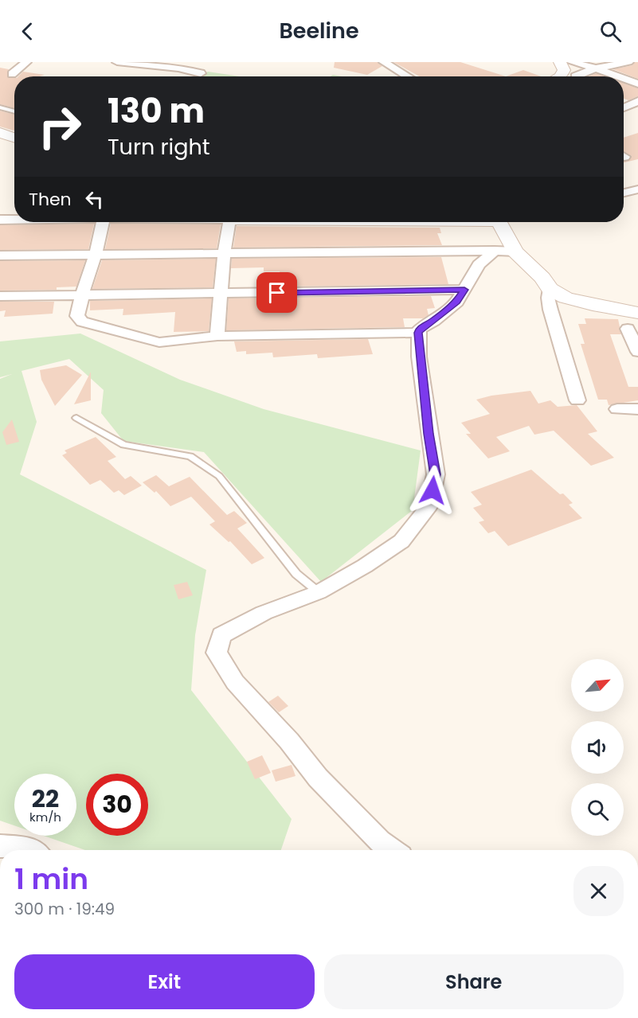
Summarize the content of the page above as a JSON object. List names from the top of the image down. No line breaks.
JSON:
{"north":"top right","page":{"header":"Beeline","turn":["130 m","Turn right"],"then":"Then","speed":"22 km/h","limit":"30","heading":["1 min","300 m · 19:49"],"buttons":["Exit","Share"]}}
